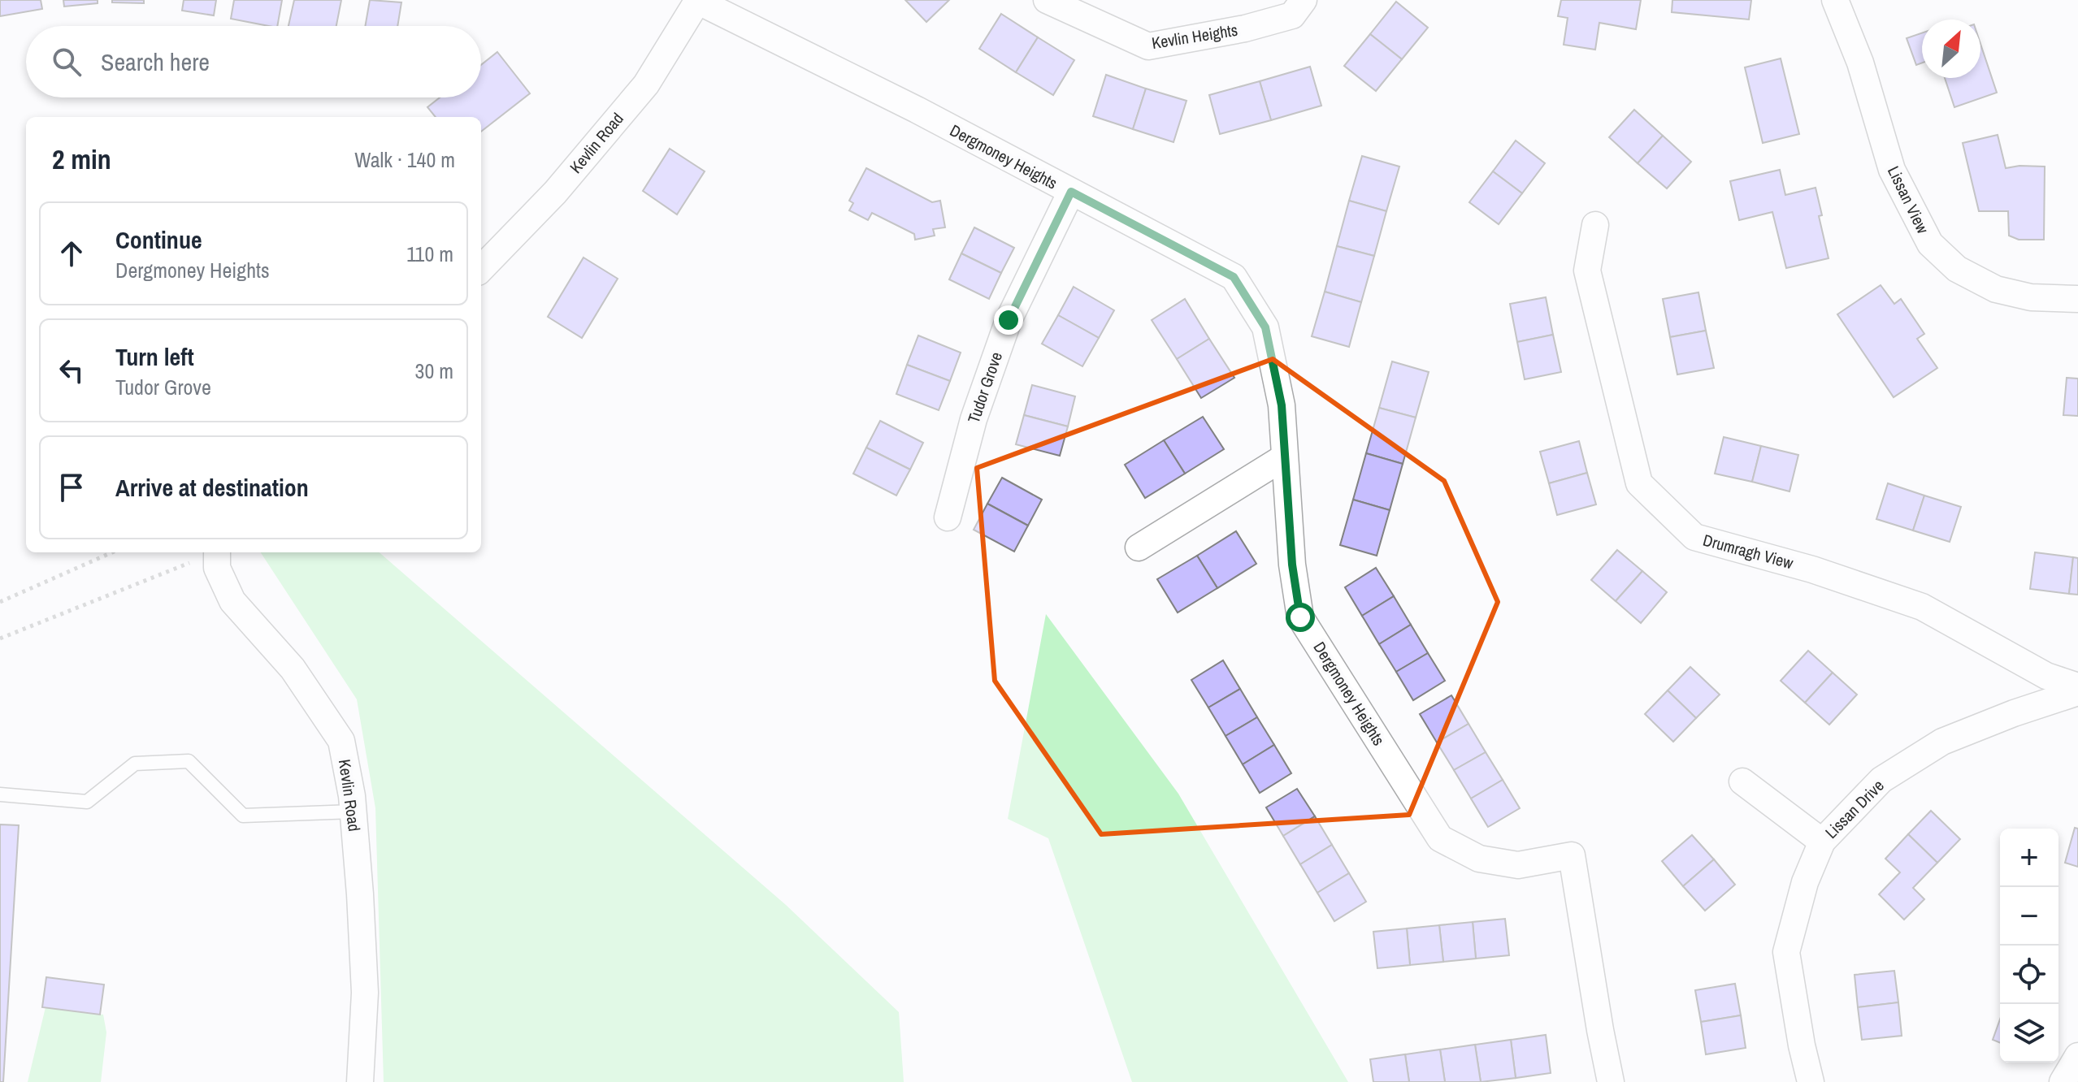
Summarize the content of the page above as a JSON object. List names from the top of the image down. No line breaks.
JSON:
{"streets":{"street":["Kevlin Heights","Kevlin Road","Dergmoney Heights","Lissan View","Tudor Grove","Drumragh View","Lissan Drive"]},"crossings":[["Kevlin Road","Dergmoney Heights"],["Dergmoney Heights","Tudor Grove"]],"north":"top right","page":{"search":"Search here","heading":["2 min","Walk · 140 m"],"list":[["Continue","Dergmoney Heights","110 m"],["Turn left","Tudor Grove","30 m"],"Arrive at destination"],"map_buttons":["+","−"]}}
